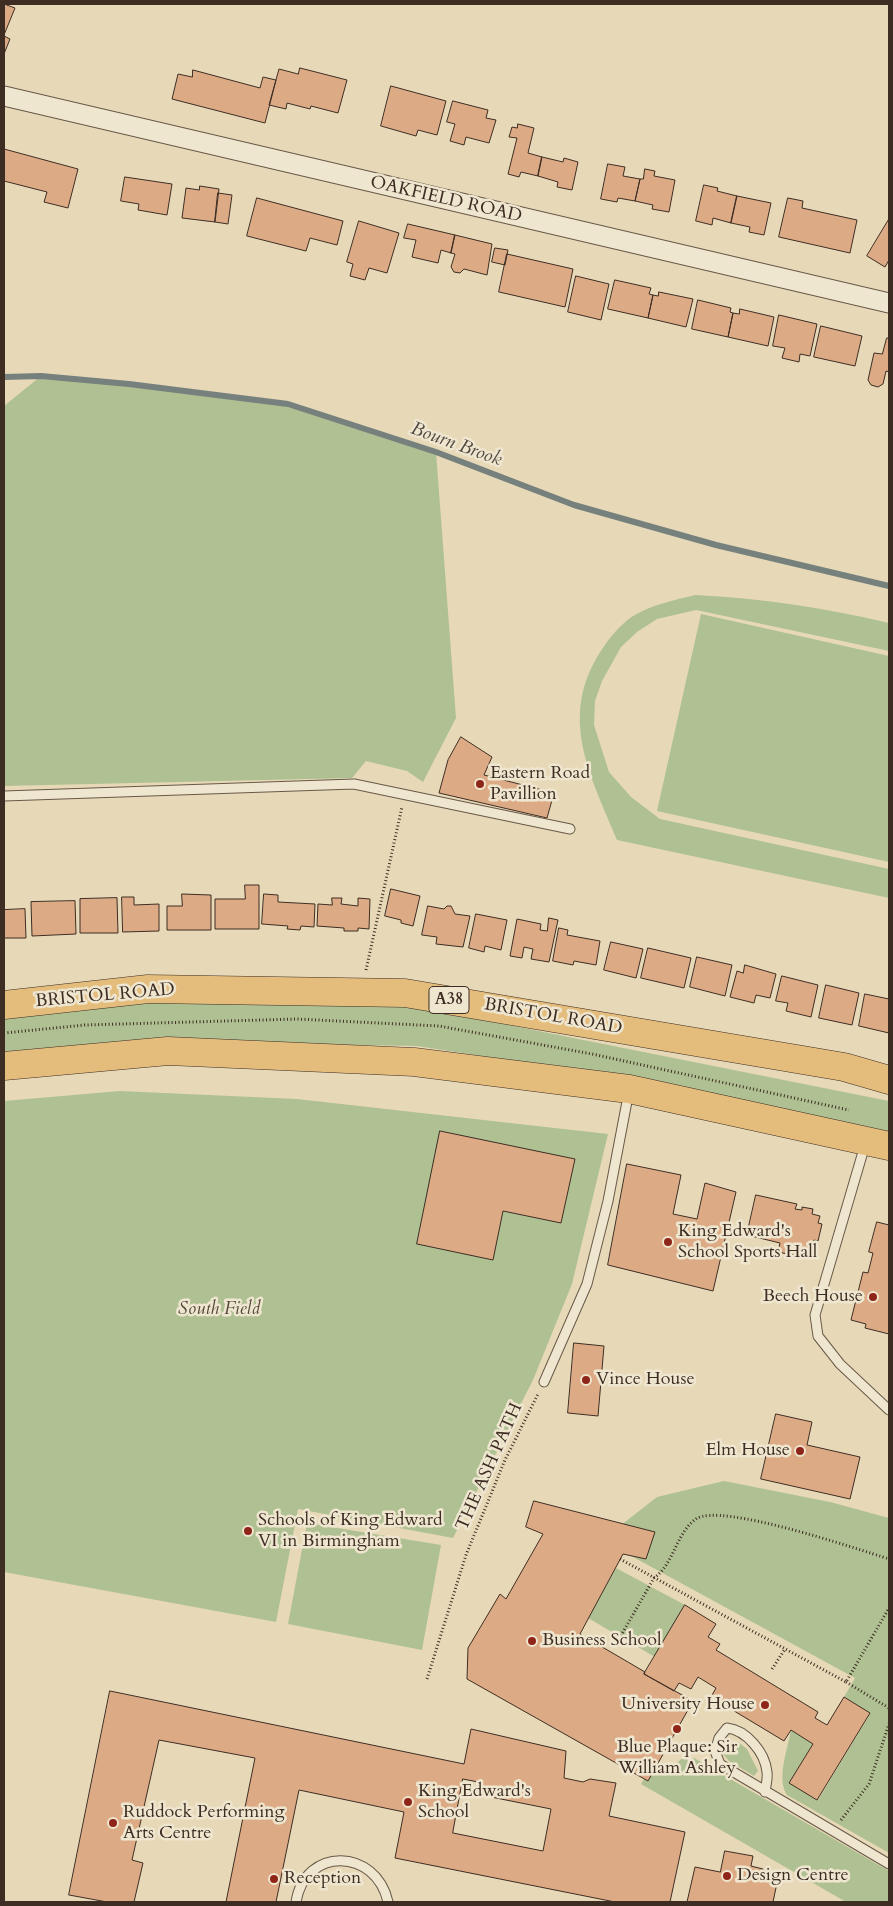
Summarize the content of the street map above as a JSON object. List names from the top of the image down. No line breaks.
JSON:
{"streets":{"highway":["BRISTOL ROAD","A38"],"street":["OAKFIELD ROAD"],"path":["THE ASH PATH"]},"water":["Bourn Brook"],"parks":["South Field"],"places":["Eastern Road Pavillion","King Edward's School Sports Hall","Beech House","Vince House","Elm House","Schools of King Edward VI in Birmingham","Business School","University House","Blue Plaque: Sir William Ashley","King Edward's School","Ruddock Performing Arts Centre","Design Centre","Reception"]}
